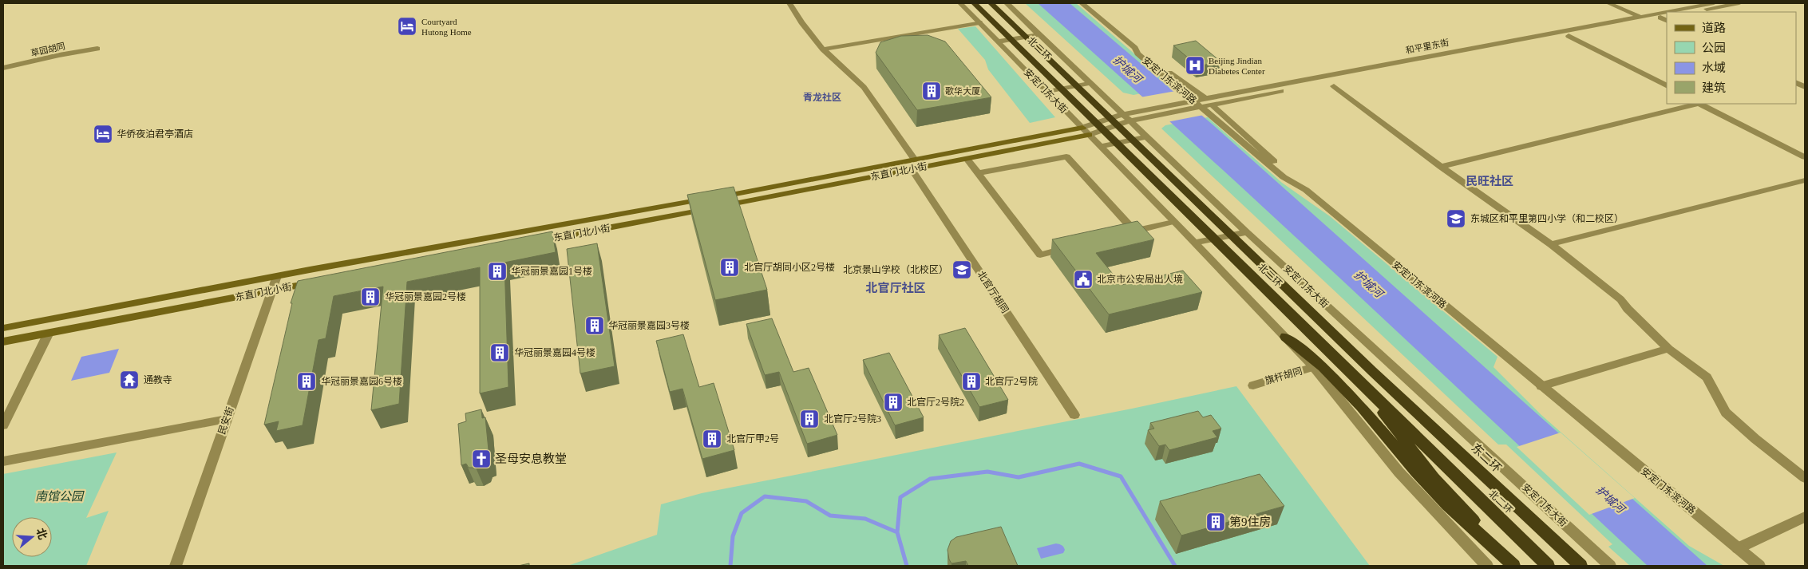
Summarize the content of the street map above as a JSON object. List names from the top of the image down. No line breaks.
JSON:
{"streets":{"highway":["北二环","东二环"],"main road":["东直门北小街"],"street":["和平里东街","草园胡同","安定门东滨河路","安定门东大街","北官厅胡同","旗杆胡同","民安街"]},"crossings":[["和平里东街","安定门东大街"],["和平里东街","东直门北小街"],["北二环","东二环"],["安定门东大街","东直门北小街"],["安定门东大街","旗杆胡同"],["东直门北小街","北官厅胡同"],["东直门北小街","民安街"]],"districts":["青龙社区","民旺社区","北官厅社区"],"water":["护城河"],"parks":["南馆公园"],"places":{"hotel":["Courtyard Hutong Home","华侨夜泊君亭酒店"],"hospital":["Beijing Jindian Diabetes Center"],"building":["歌华大厦","北官厅胡同小区2号楼","华冠丽景嘉园1号楼","华冠丽景嘉园2号楼","华冠丽景嘉园3号楼","华冠丽景嘉园4号楼","华冠丽景嘉园6号楼","北官厅2号院","北官厅2号院2","北官厅2号院3","北官厅甲2号","第9住房"],"school or university":["东城区和平里第四小学（和二校区）","北京景山学校（北校区）"],"public building":["北京市公安局出人境"],"temple":["通教寺"],"church":["圣母安息教堂"]},"legend":["道路","公园","水域","建筑"],"north":"right"}
